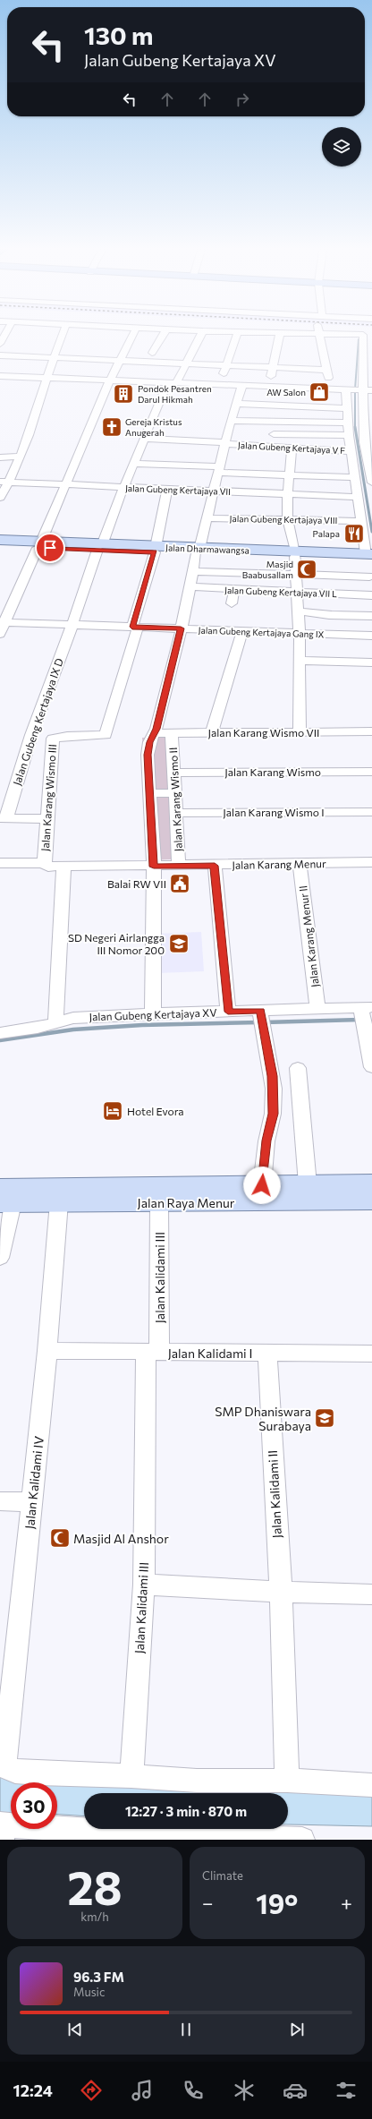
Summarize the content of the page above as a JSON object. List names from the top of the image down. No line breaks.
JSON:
{"streets":{"main road":["Jalan Dharmawangsa","Jalan Raya Menur"],"street":["Jalan Gubeng Kertajaya V F","Jalan Gubeng Kertajaya VII","Jalan Gubeng Kertajaya VIII","Jalan Gubeng Kertajaya VII L","Jalan Gubeng Kertajaya Gang IX","Jalan Gubeng Kertajaya IX D","Jalan Karang Wismo VII","Jalan Karang Wismo","Jalan Karang Wismo III","Jalan Karang Wismo II","Jalan Karang Wismo I","Jalan Karang Menur","Jalan Karang Menur II","Jalan Gubeng Kertajaya XV","Jalan Kalidami III","Jalan Kalidami I","Jalan Kalidami IV","Jalan Kalidami II"]},"crossings":[["Jalan Gubeng Kertajaya V F","Jalan Gubeng Kertajaya IX D"],["Jalan Gubeng Kertajaya VII","Jalan Gubeng Kertajaya IX D"],["Jalan Dharmawangsa","Jalan Gubeng Kertajaya IX D"],["Jalan Gubeng Kertajaya Gang IX","Jalan Gubeng Kertajaya IX D"],["Jalan Karang Wismo VII","Jalan Karang Wismo II"],["Jalan Karang Wismo","Jalan Karang Wismo II"],["Jalan Karang Wismo III","Jalan Karang Menur"],["Jalan Karang Wismo II","Jalan Karang Wismo I"],["Jalan Karang Wismo II","Jalan Karang Menur"],["Jalan Karang Menur","Jalan Karang Menur II"],["Jalan Karang Menur II","Jalan Gubeng Kertajaya XV"],["Jalan Raya Menur","Jalan Kalidami III"],["Jalan Raya Menur","Jalan Kalidami IV"],["Jalan Kalidami III","Jalan Kalidami I"],["Jalan Kalidami III","Jalan Kalidami IV"],["Jalan Kalidami I","Jalan Kalidami IV"],["Jalan Kalidami I","Jalan Kalidami II"]],"places":{"shop":["AW Salon"],"building":["Pondok Pesantren Darul Hikmah"],"church":["Gereja Kristus Anugerah"],"restaurant":["Palapa"],"mosque":["Masjid Baabusallam","Masjid Al Anshor"],"public building":["Balai RW VII"],"school or university":["SD Negeri Airlangga III Nomor 200","SMP Dhaniswara Surabaya"],"hotel":["Hotel Evora"]},"page":{"turn":["130 m","Jalan Gubeng Kertajaya XV"],"limit":"30","trip":"12:27 · 3 min · 870 m","tile":[["28","km/h"],"Climate"],"heat":["−","19°","+"],"song":["96.3 FM","Music"],"tabs":"12:24"}}
